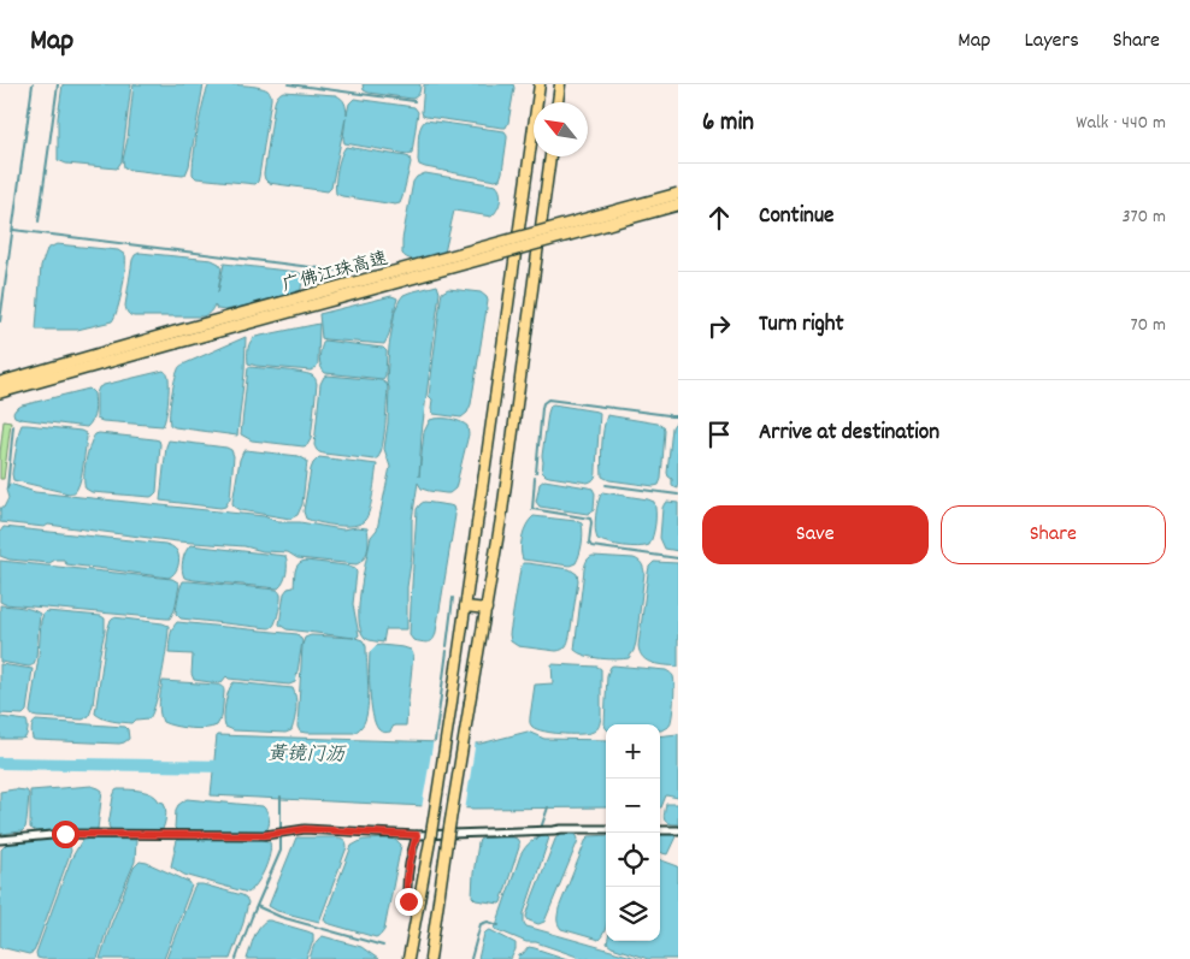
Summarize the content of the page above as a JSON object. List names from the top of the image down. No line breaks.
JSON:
{"streets":{"highway":["广佛江珠高速"]},"water":["黄镜门沥"],"north":"top left","page":{"header":"Map","nav":["Map","Layers","Share"],"heading":["6 min","Walk · 440 m"],"list":[["Continue","370 m"],["Turn right","70 m"],"Arrive at destination"],"buttons":["Save","Share"],"map_buttons":["+","−"]}}
